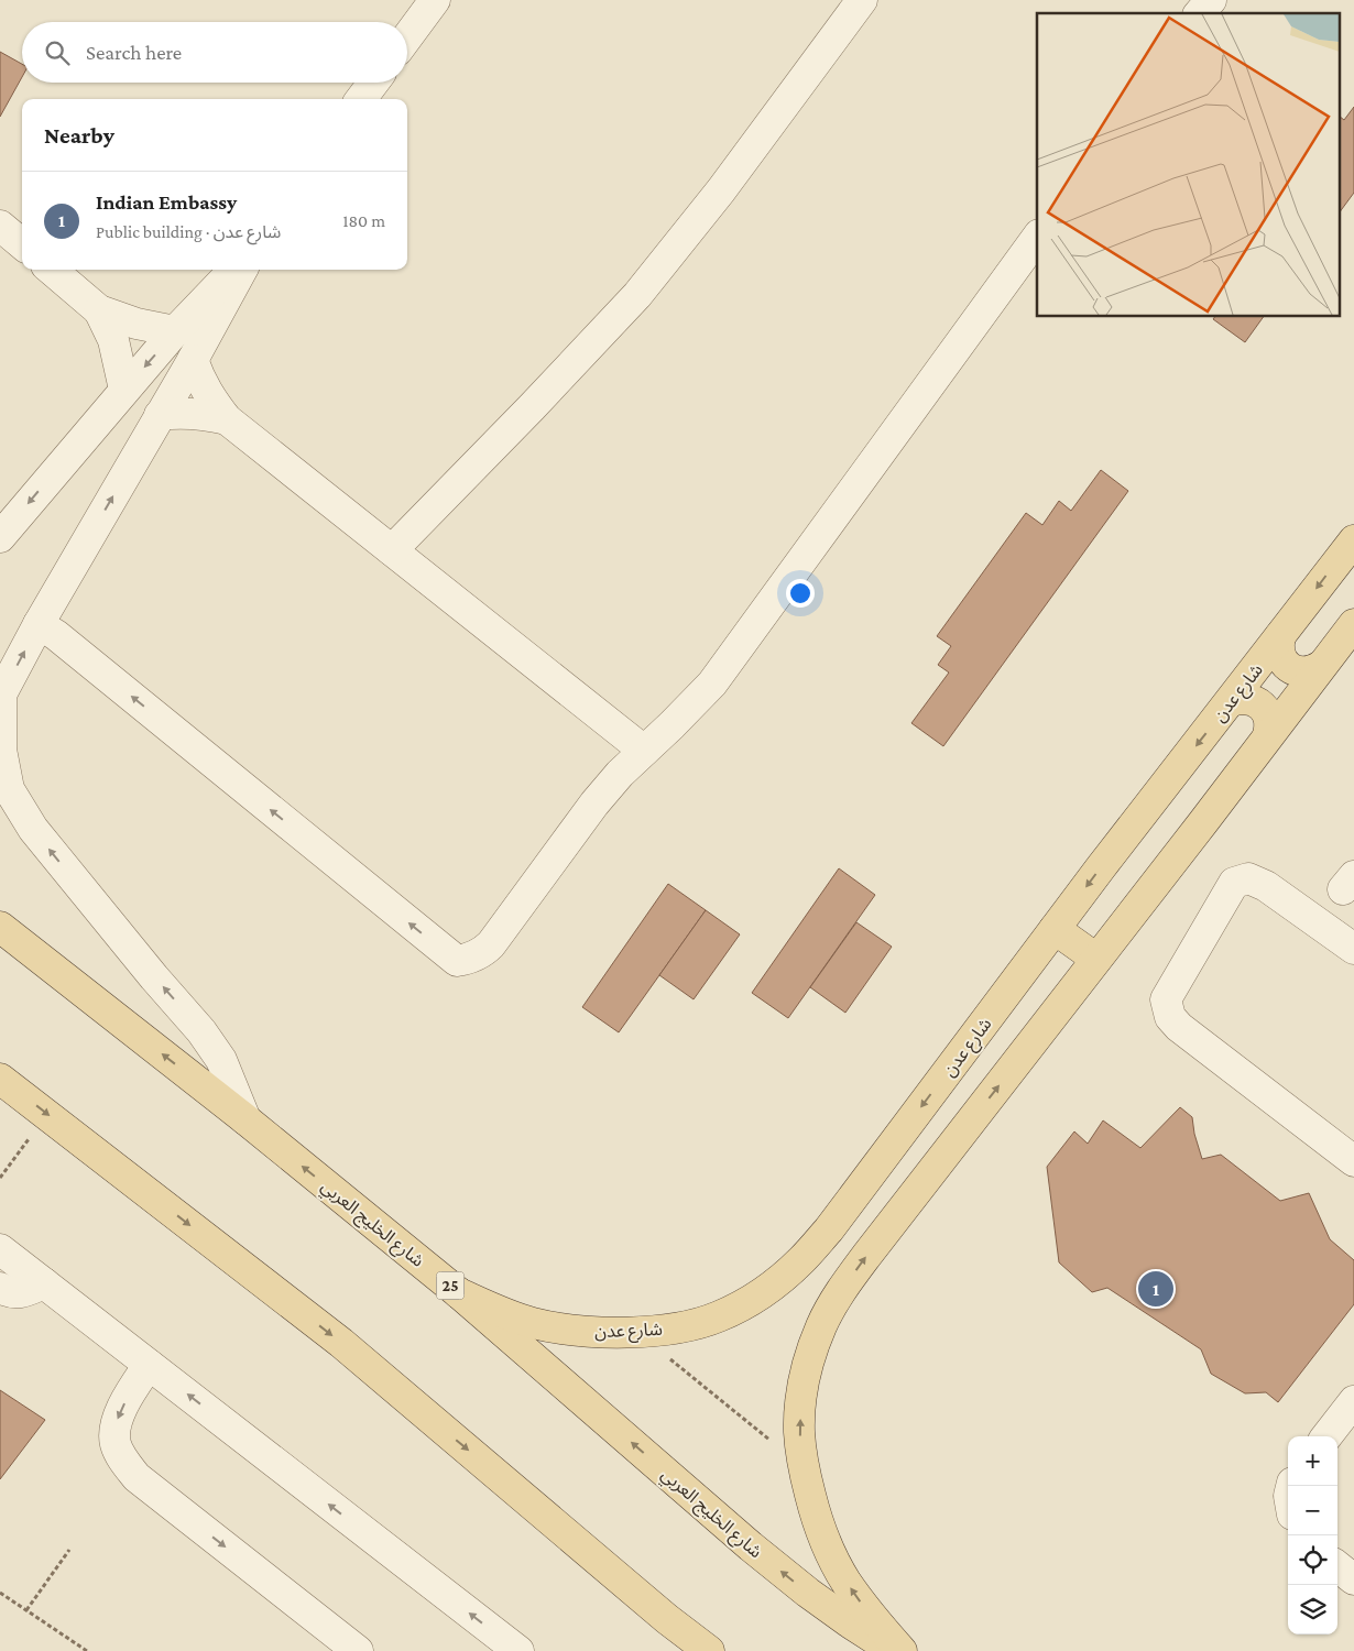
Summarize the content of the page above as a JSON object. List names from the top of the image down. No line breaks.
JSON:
{"streets":{"main road":["شارع عدن","شارع الخليج العربي","25"]},"crossings":[["شارع عدن","شارع الخليج العربي"]],"page":{"search":"Search here","heading":"Nearby","list":[{"mark":"1","name":"Indian Embassy","note":"Public building · شارع عدن","value":"180 m"}],"pins":"1","map_buttons":["+","−"]}}
